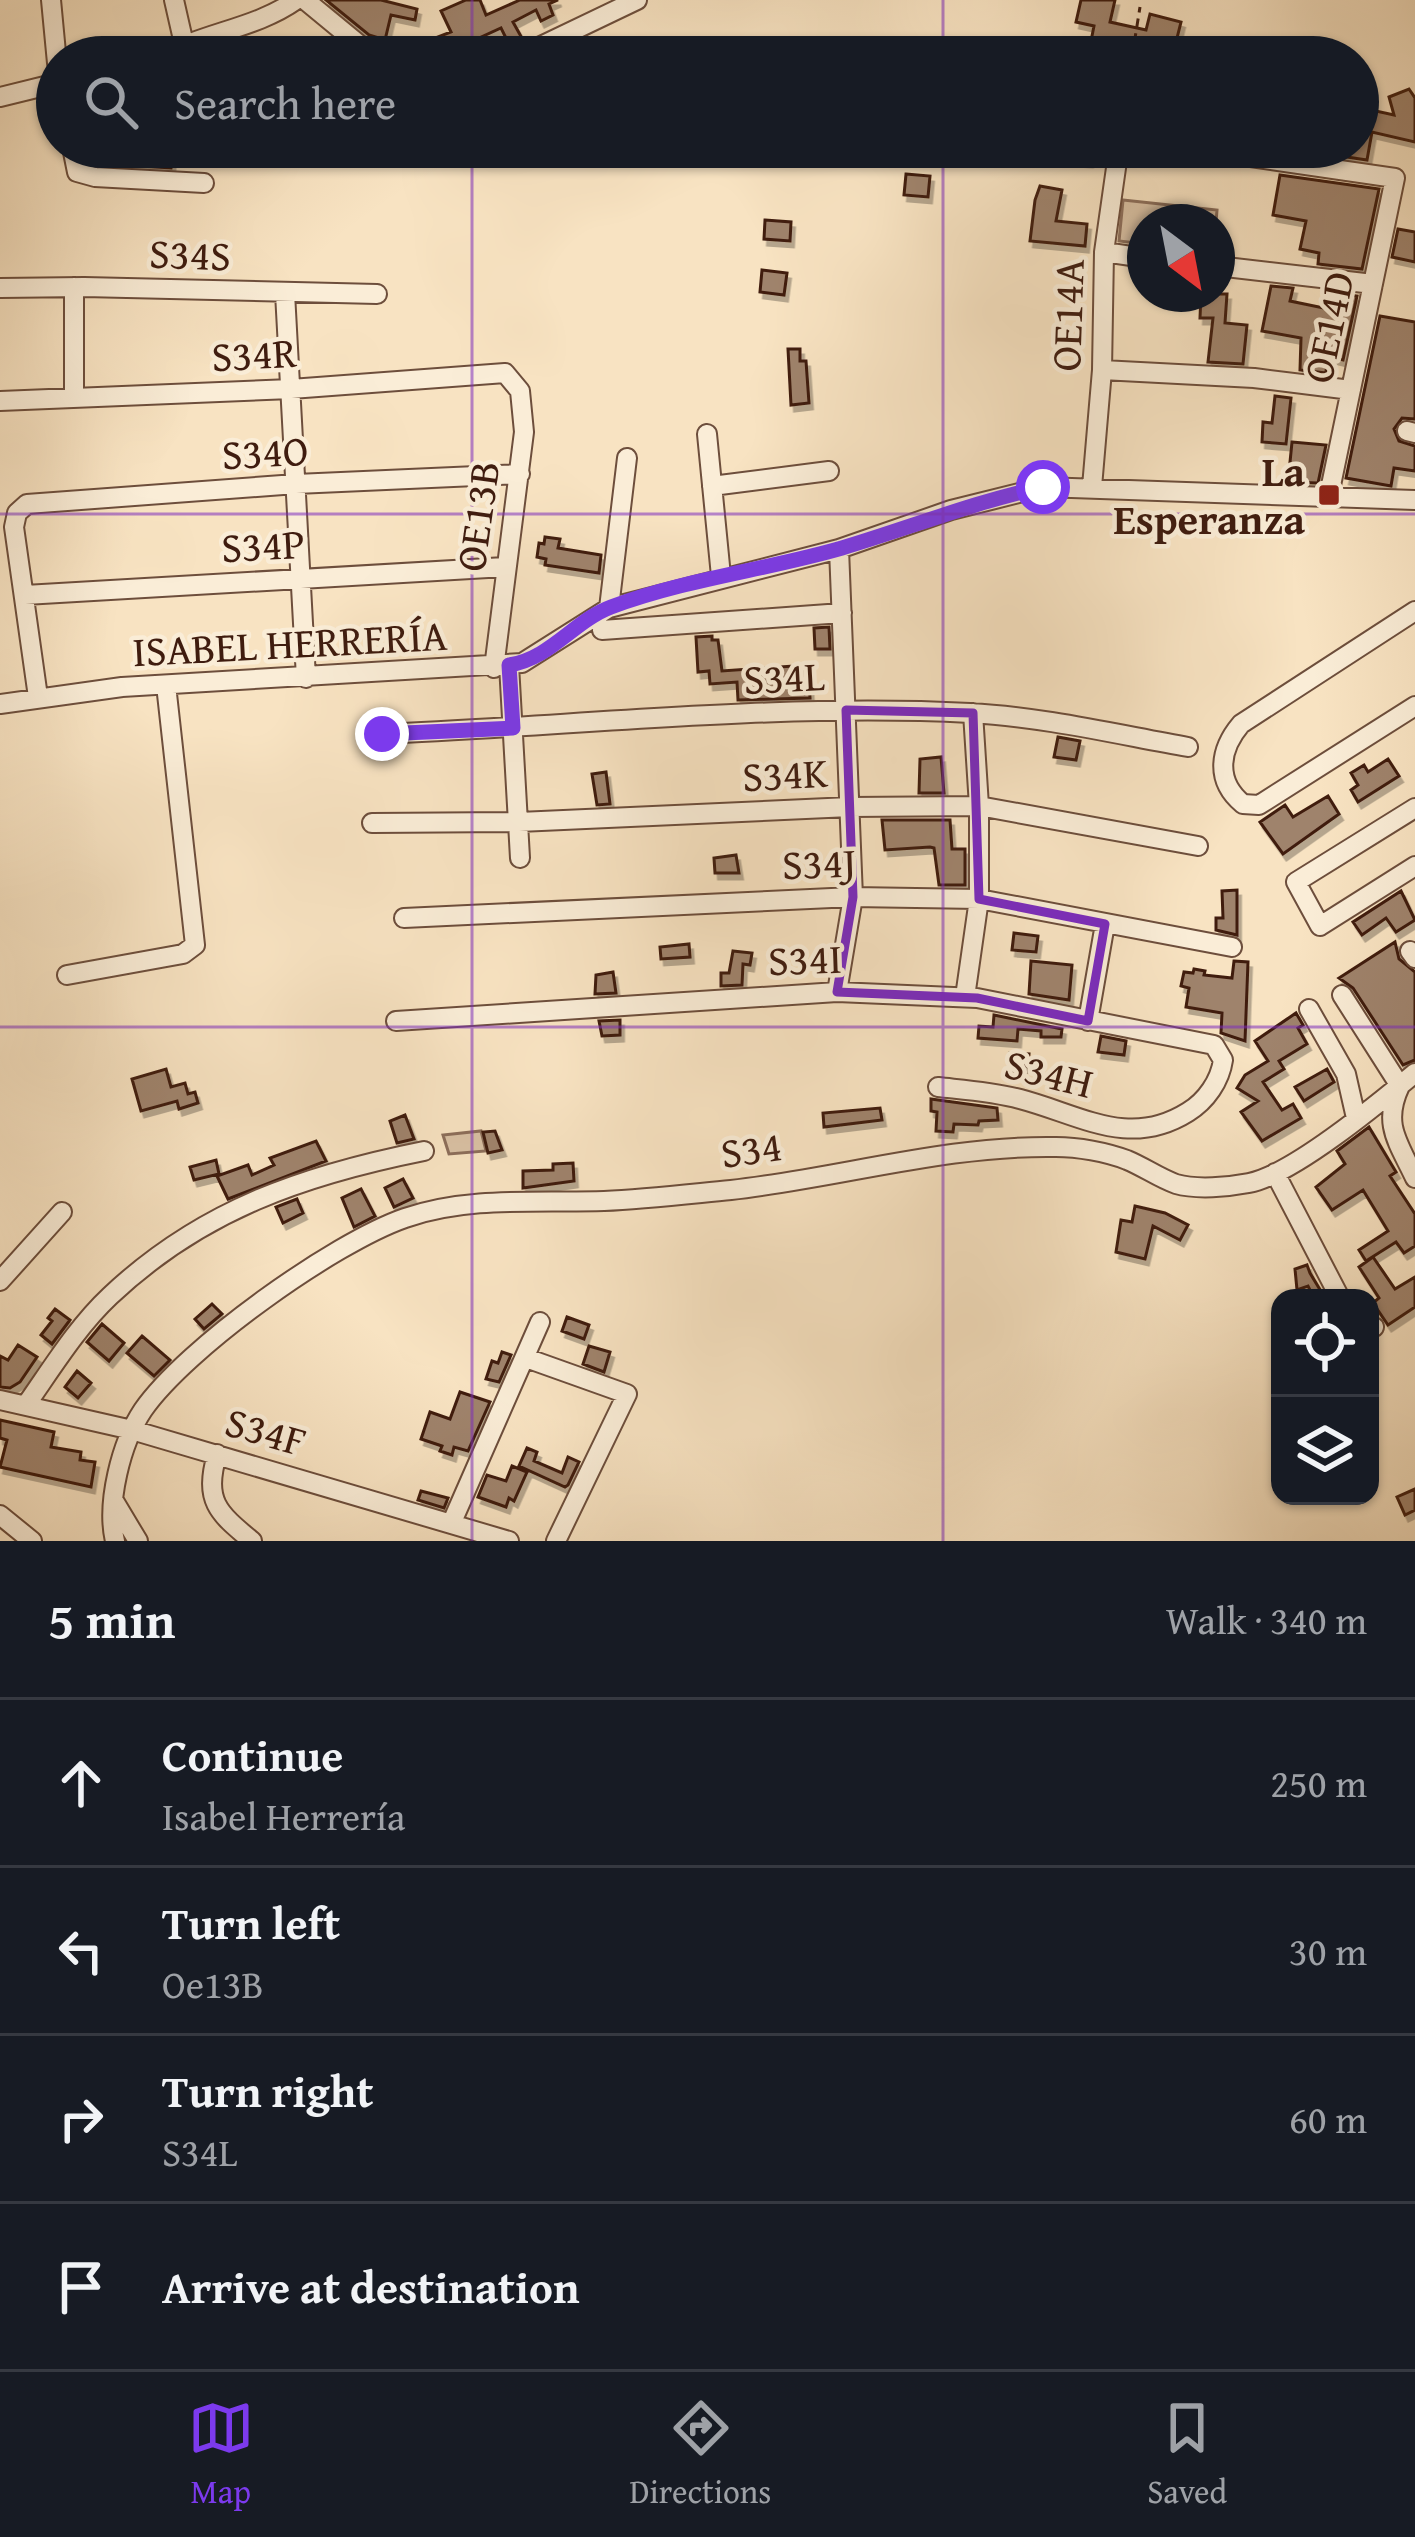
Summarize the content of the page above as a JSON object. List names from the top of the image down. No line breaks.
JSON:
{"streets":{"street":["S34S","OE14A","OE14D","S34R","S34O","OE13B","S34P","ISABEL HERRERÍA","S34L","S34K","S34J","S34I","S34H","S34","S34F"]},"crossings":[["OE14A","ISABEL HERRERÍA"],["OE14D","ISABEL HERRERÍA"],["S34R","OE13B"],["S34O","OE13B"],["S34O","S34P"],["OE13B","S34P"],["OE13B","ISABEL HERRERÍA"],["OE13B","S34L"],["OE13B","S34K"],["S34I","S34H"],["S34","S34F"]],"places":{"transit":["La Esperanza"]},"north":"bottom right","page":{"search":"Search here","heading":["5 min","Walk · 340 m"],"list":[["Continue","Isabel Herrería","250 m"],["Turn left","Oe13B","30 m"],["Turn right","S34L","60 m"],"Arrive at destination"],"nav":["Map","Directions","Saved"]}}
